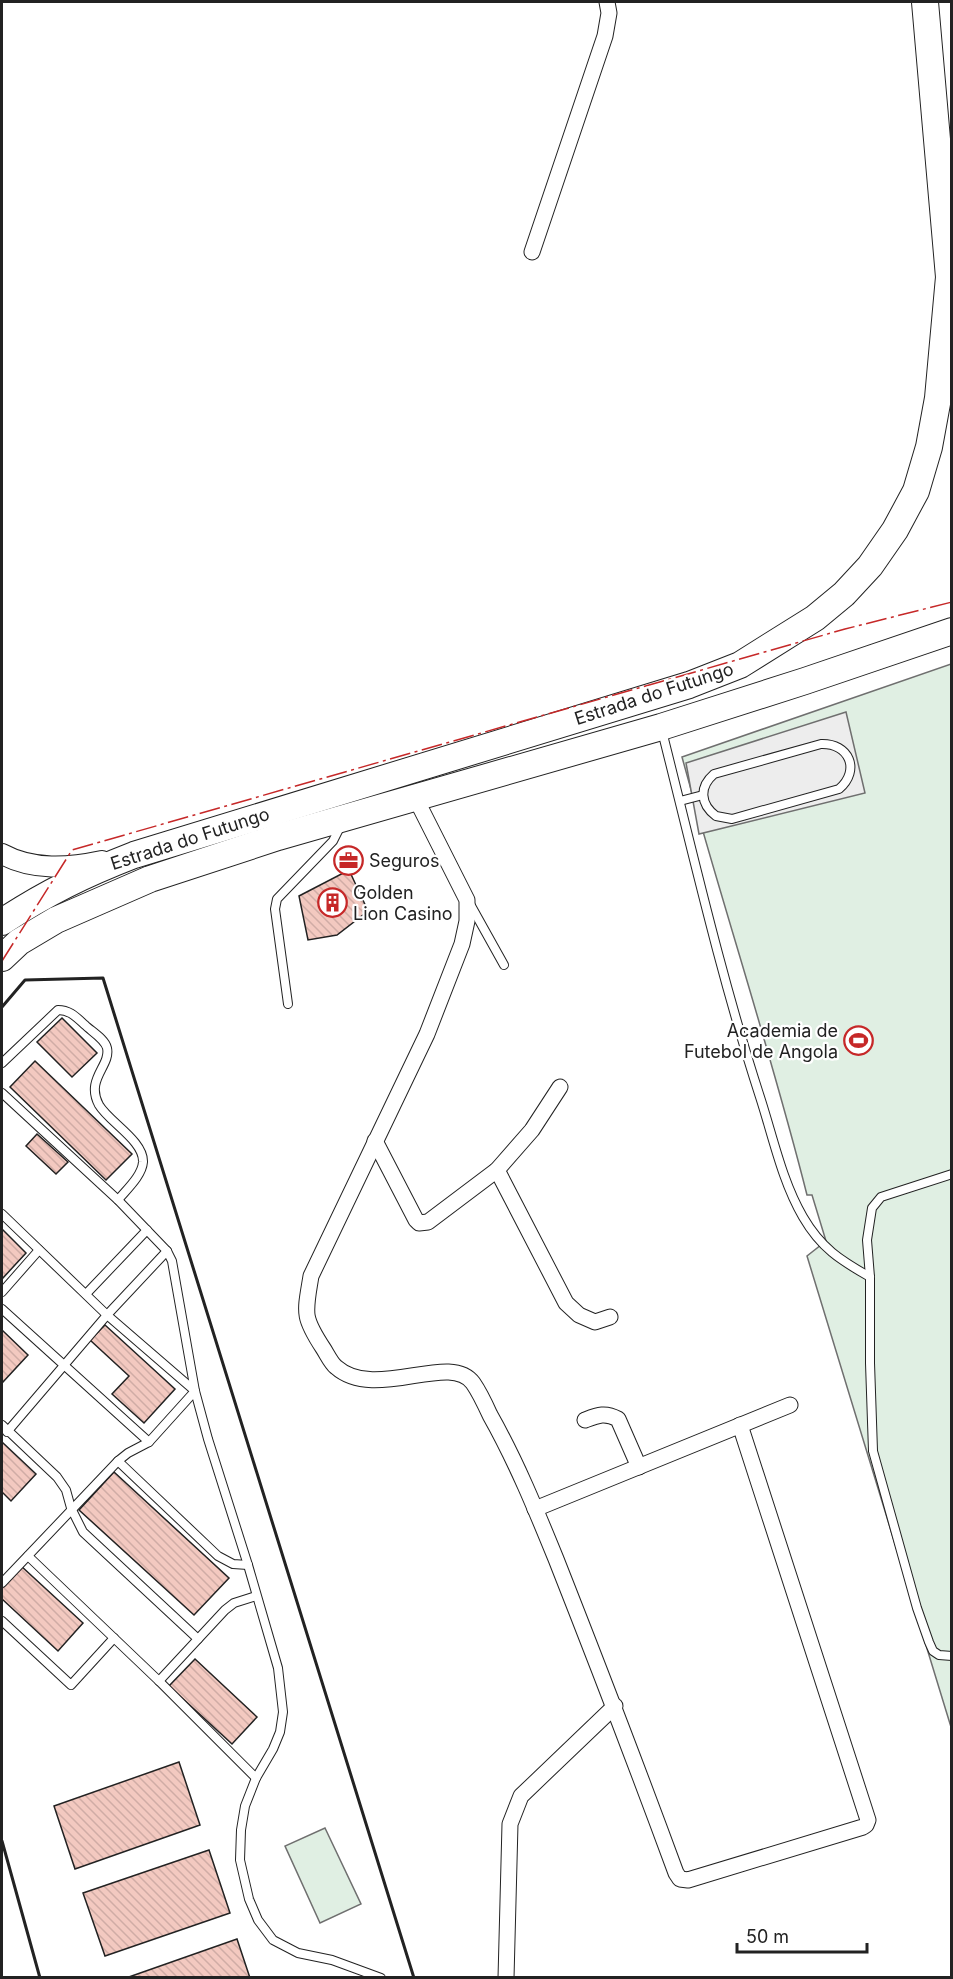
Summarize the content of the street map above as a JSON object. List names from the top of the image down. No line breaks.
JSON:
{"streets":{"main road":["Estrada do Futungo"]},"places":{"office":["Seguros"],"building":["Golden Lion Casino"],"sports":["Academia de Futebol de Angola"]},"scale_bar":"50 m"}
